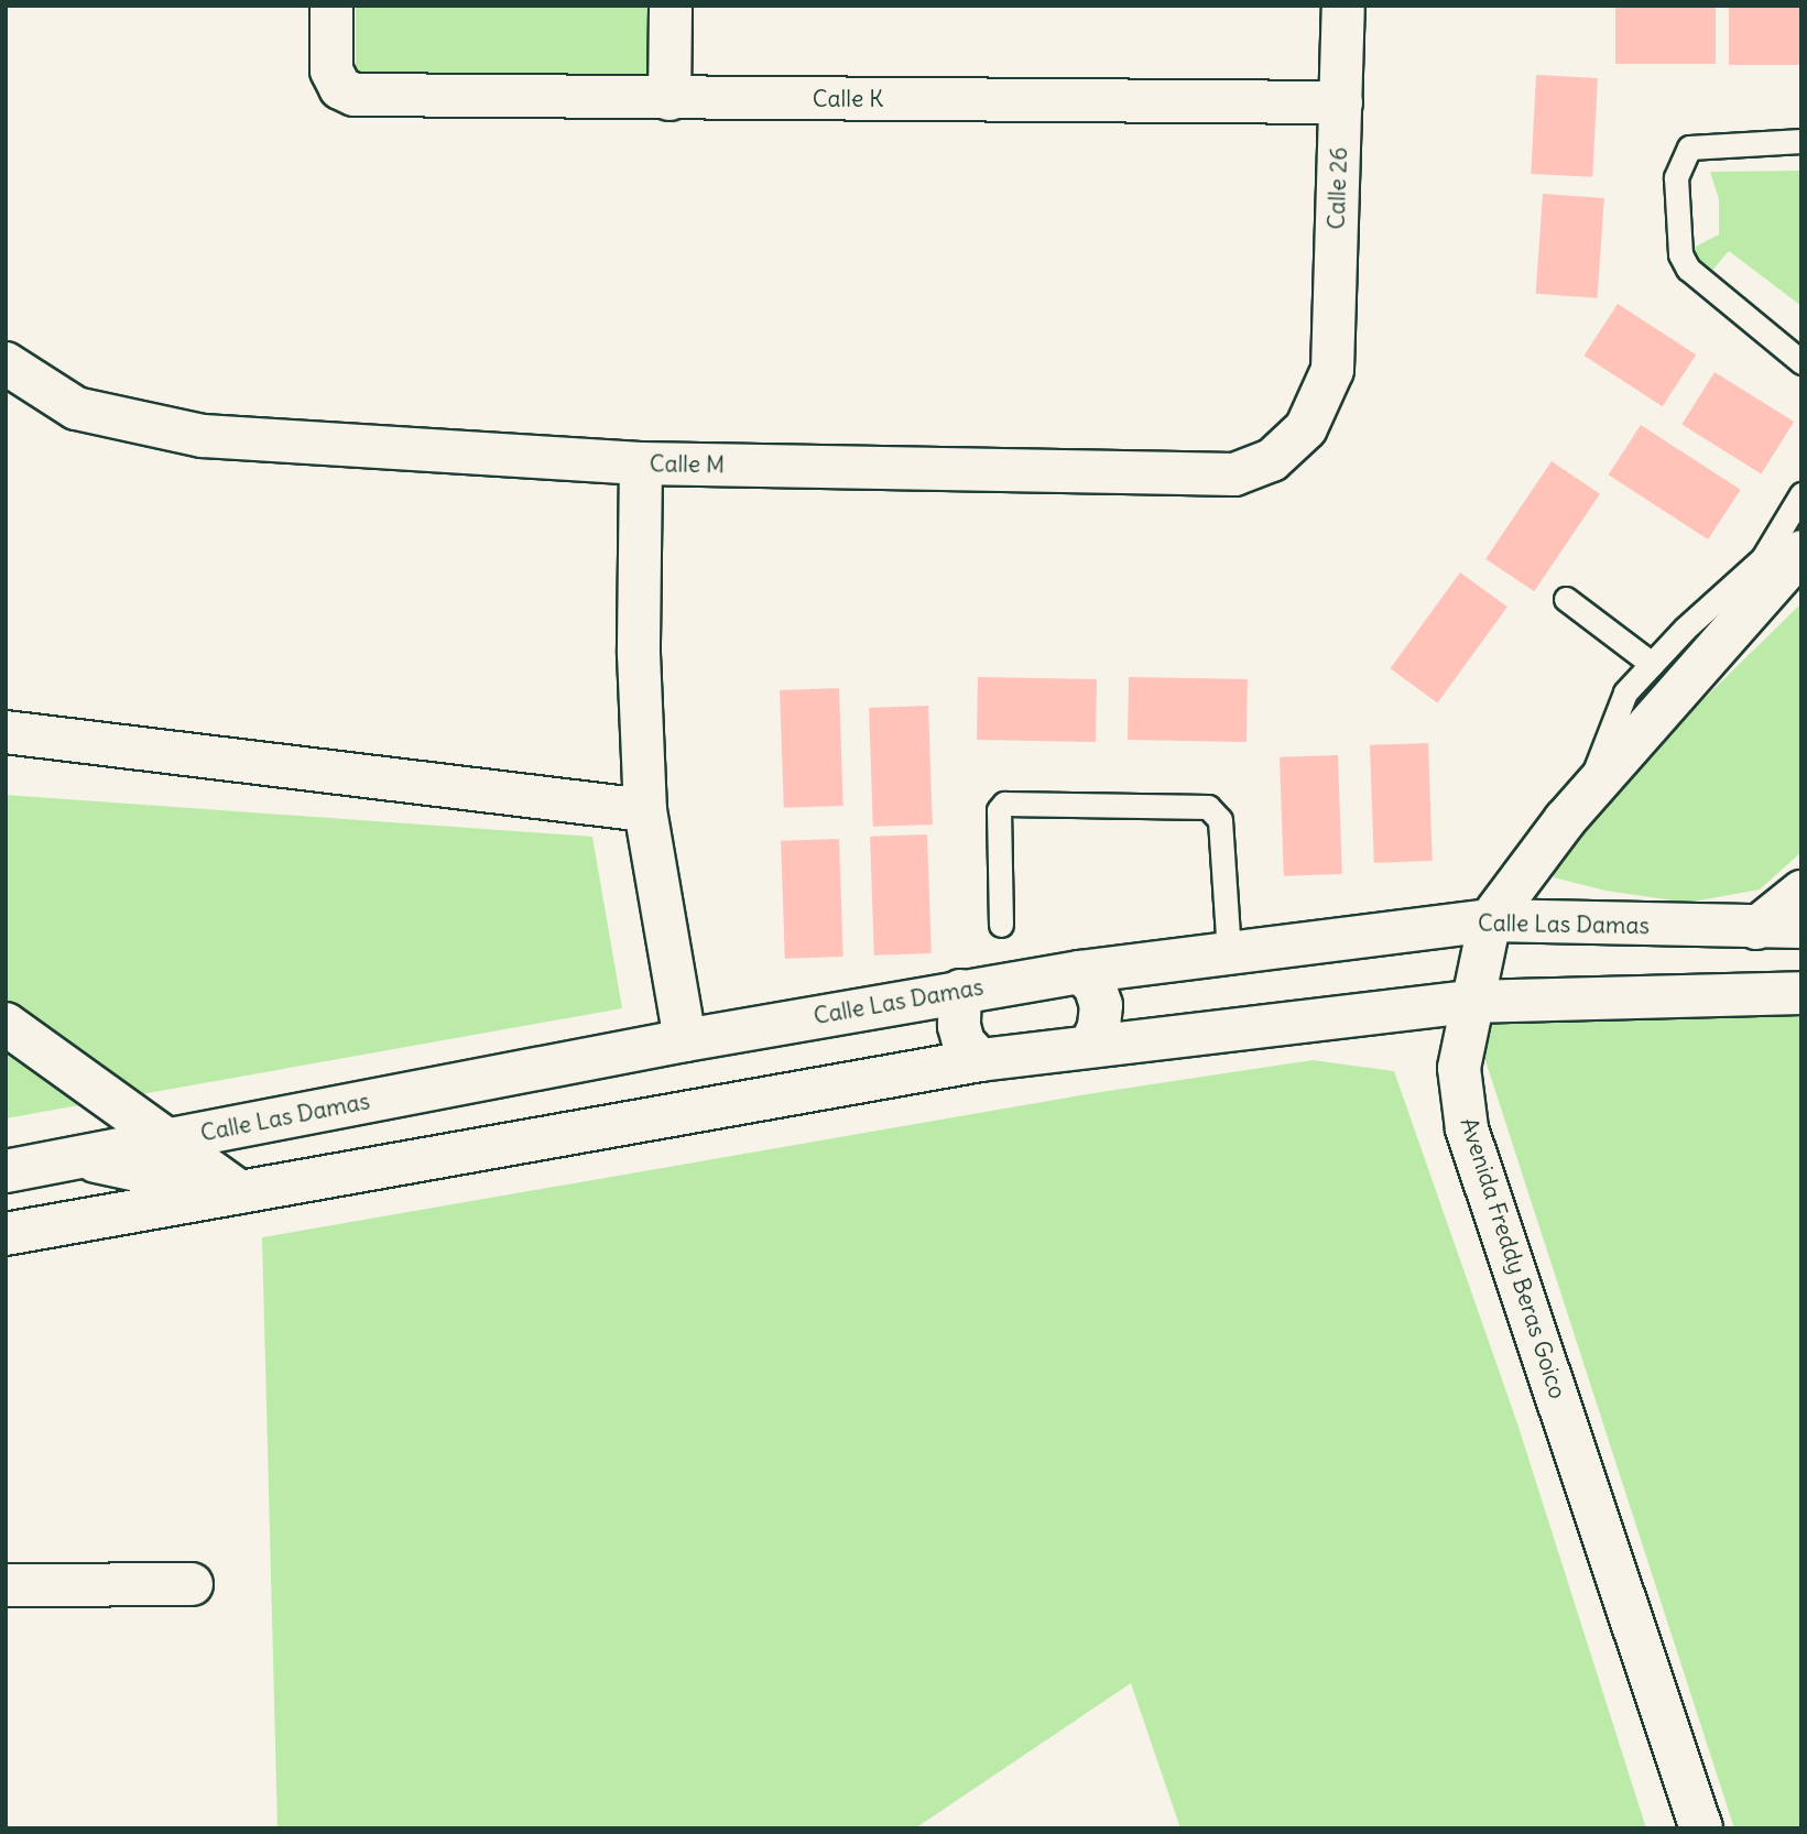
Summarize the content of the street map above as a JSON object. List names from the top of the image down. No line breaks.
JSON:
{"streets":{"street":["Calle K","Calle 26","Calle M","Calle Las Damas","Avenida Freddy Beras Goico"]},"crossings":[["Calle K","Calle 26"],["Calle 26","Calle M"],["Calle Las Damas","Avenida Freddy Beras Goico"]]}
